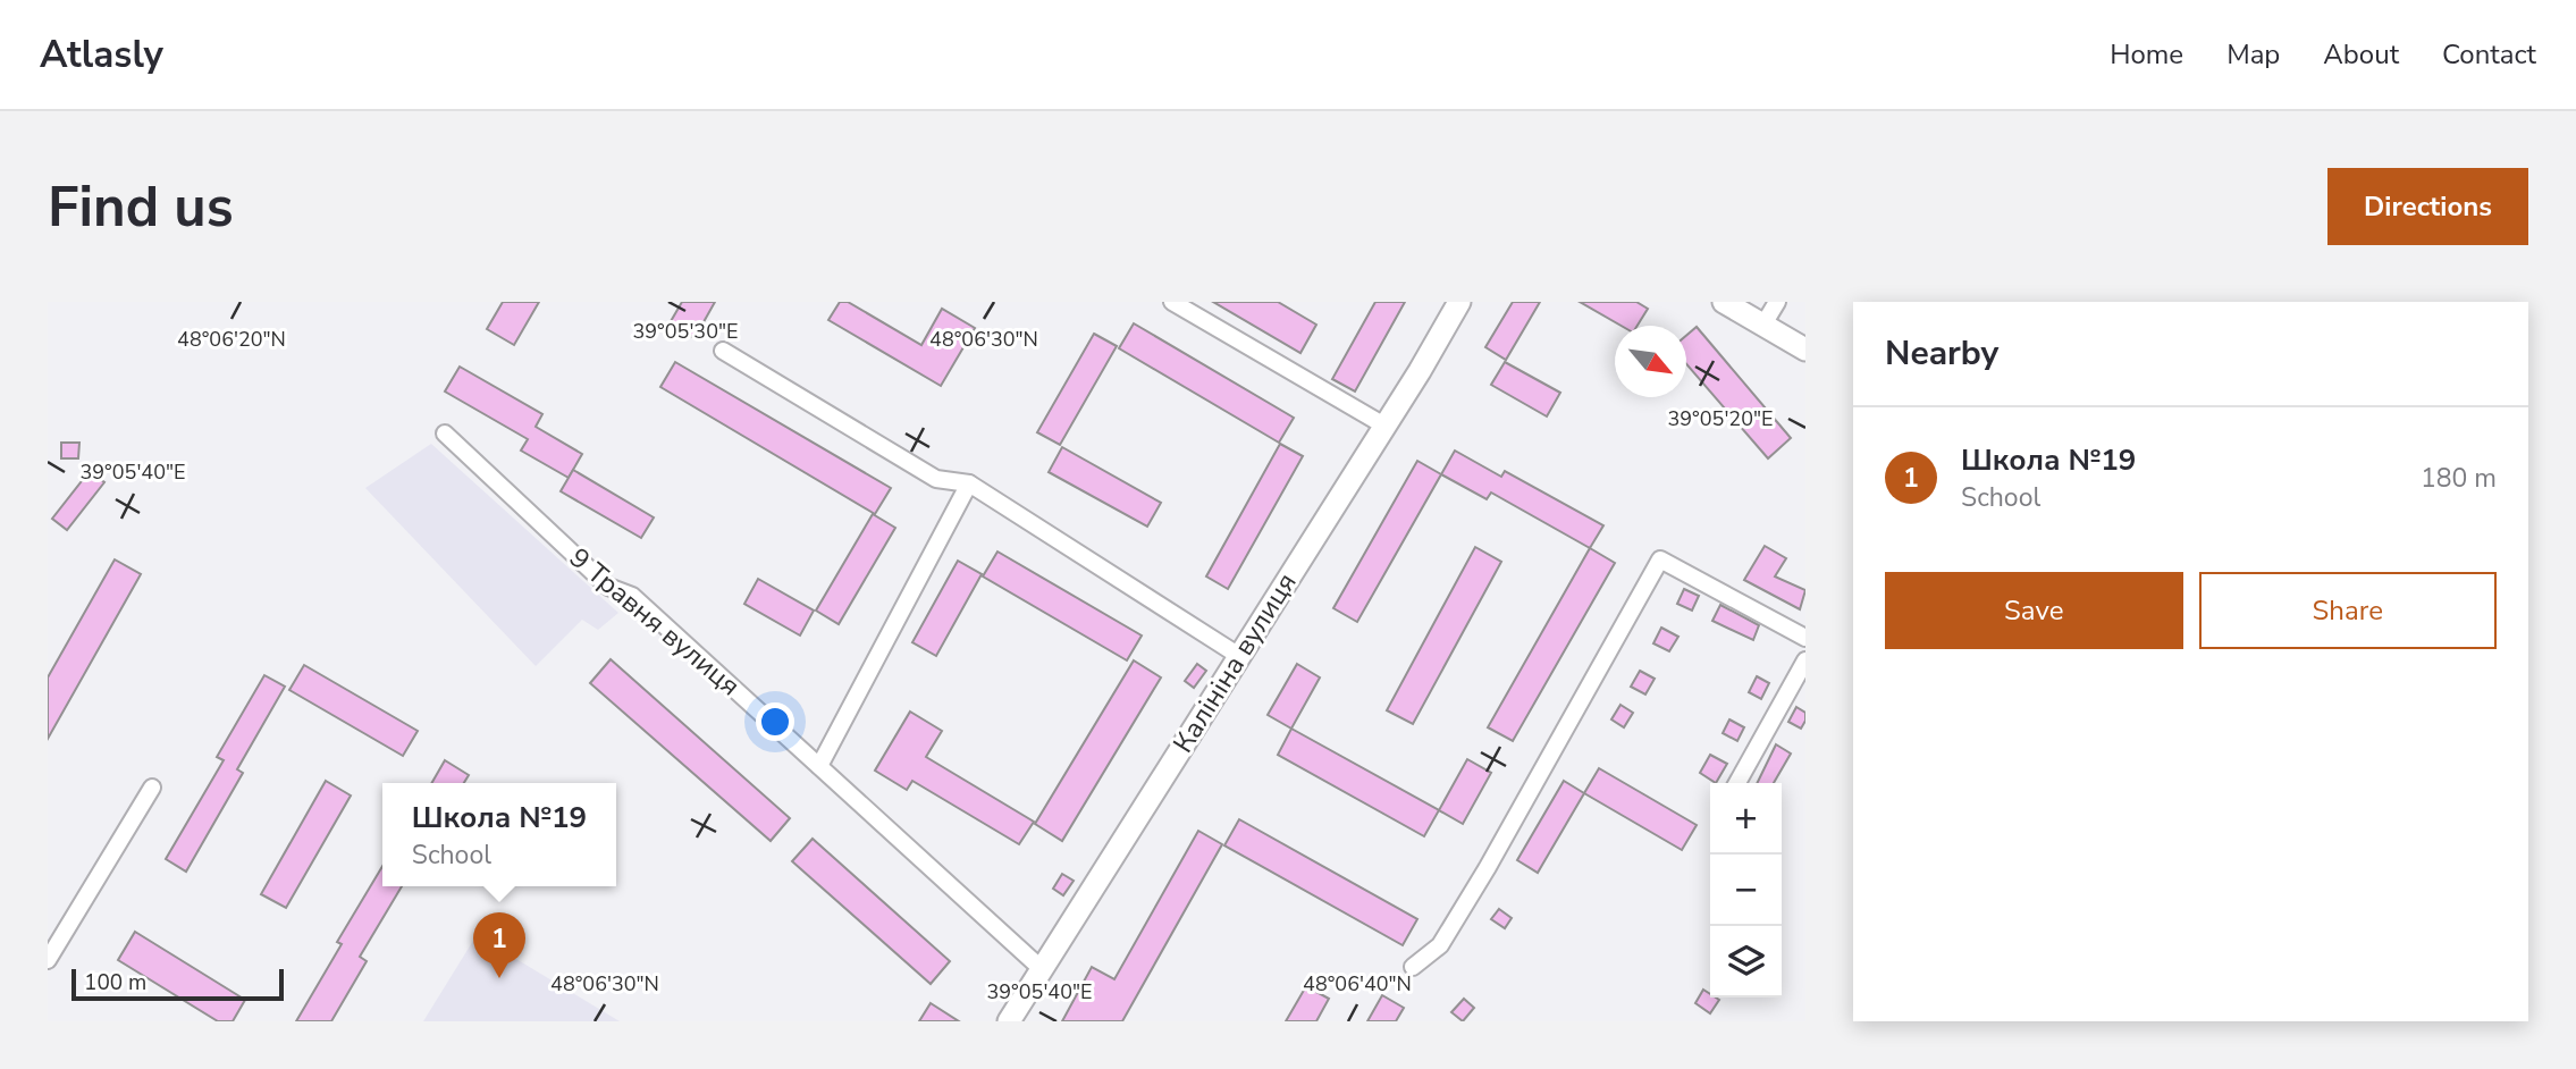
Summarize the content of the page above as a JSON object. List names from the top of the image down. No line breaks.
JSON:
{"streets":{"street":["9 Травня вулиця","Калініна вулиця"]},"crossings":[["9 Травня вулиця","Калініна вулиця"]],"scale_bar":"100 m","north":"bottom right","page":{"header":"Atlasly","nav":["Home","Map","About","Contact"],"buttons":["Directions",["Save","Share"]],"title":"Find us","heading":"Nearby","list":[{"mark":"1","name":"Школа №19","note":"School","value":"180 m"}],"map_buttons":["+","−"],"popup":["Школа №19","School"],"pins":"1","scale":"100 m"},"coordinates":["39°05'30\"E","48°06'20\"N","48°06'30\"N","39°05'20\"E","39°05'40\"E","48°06'40\"N"]}
